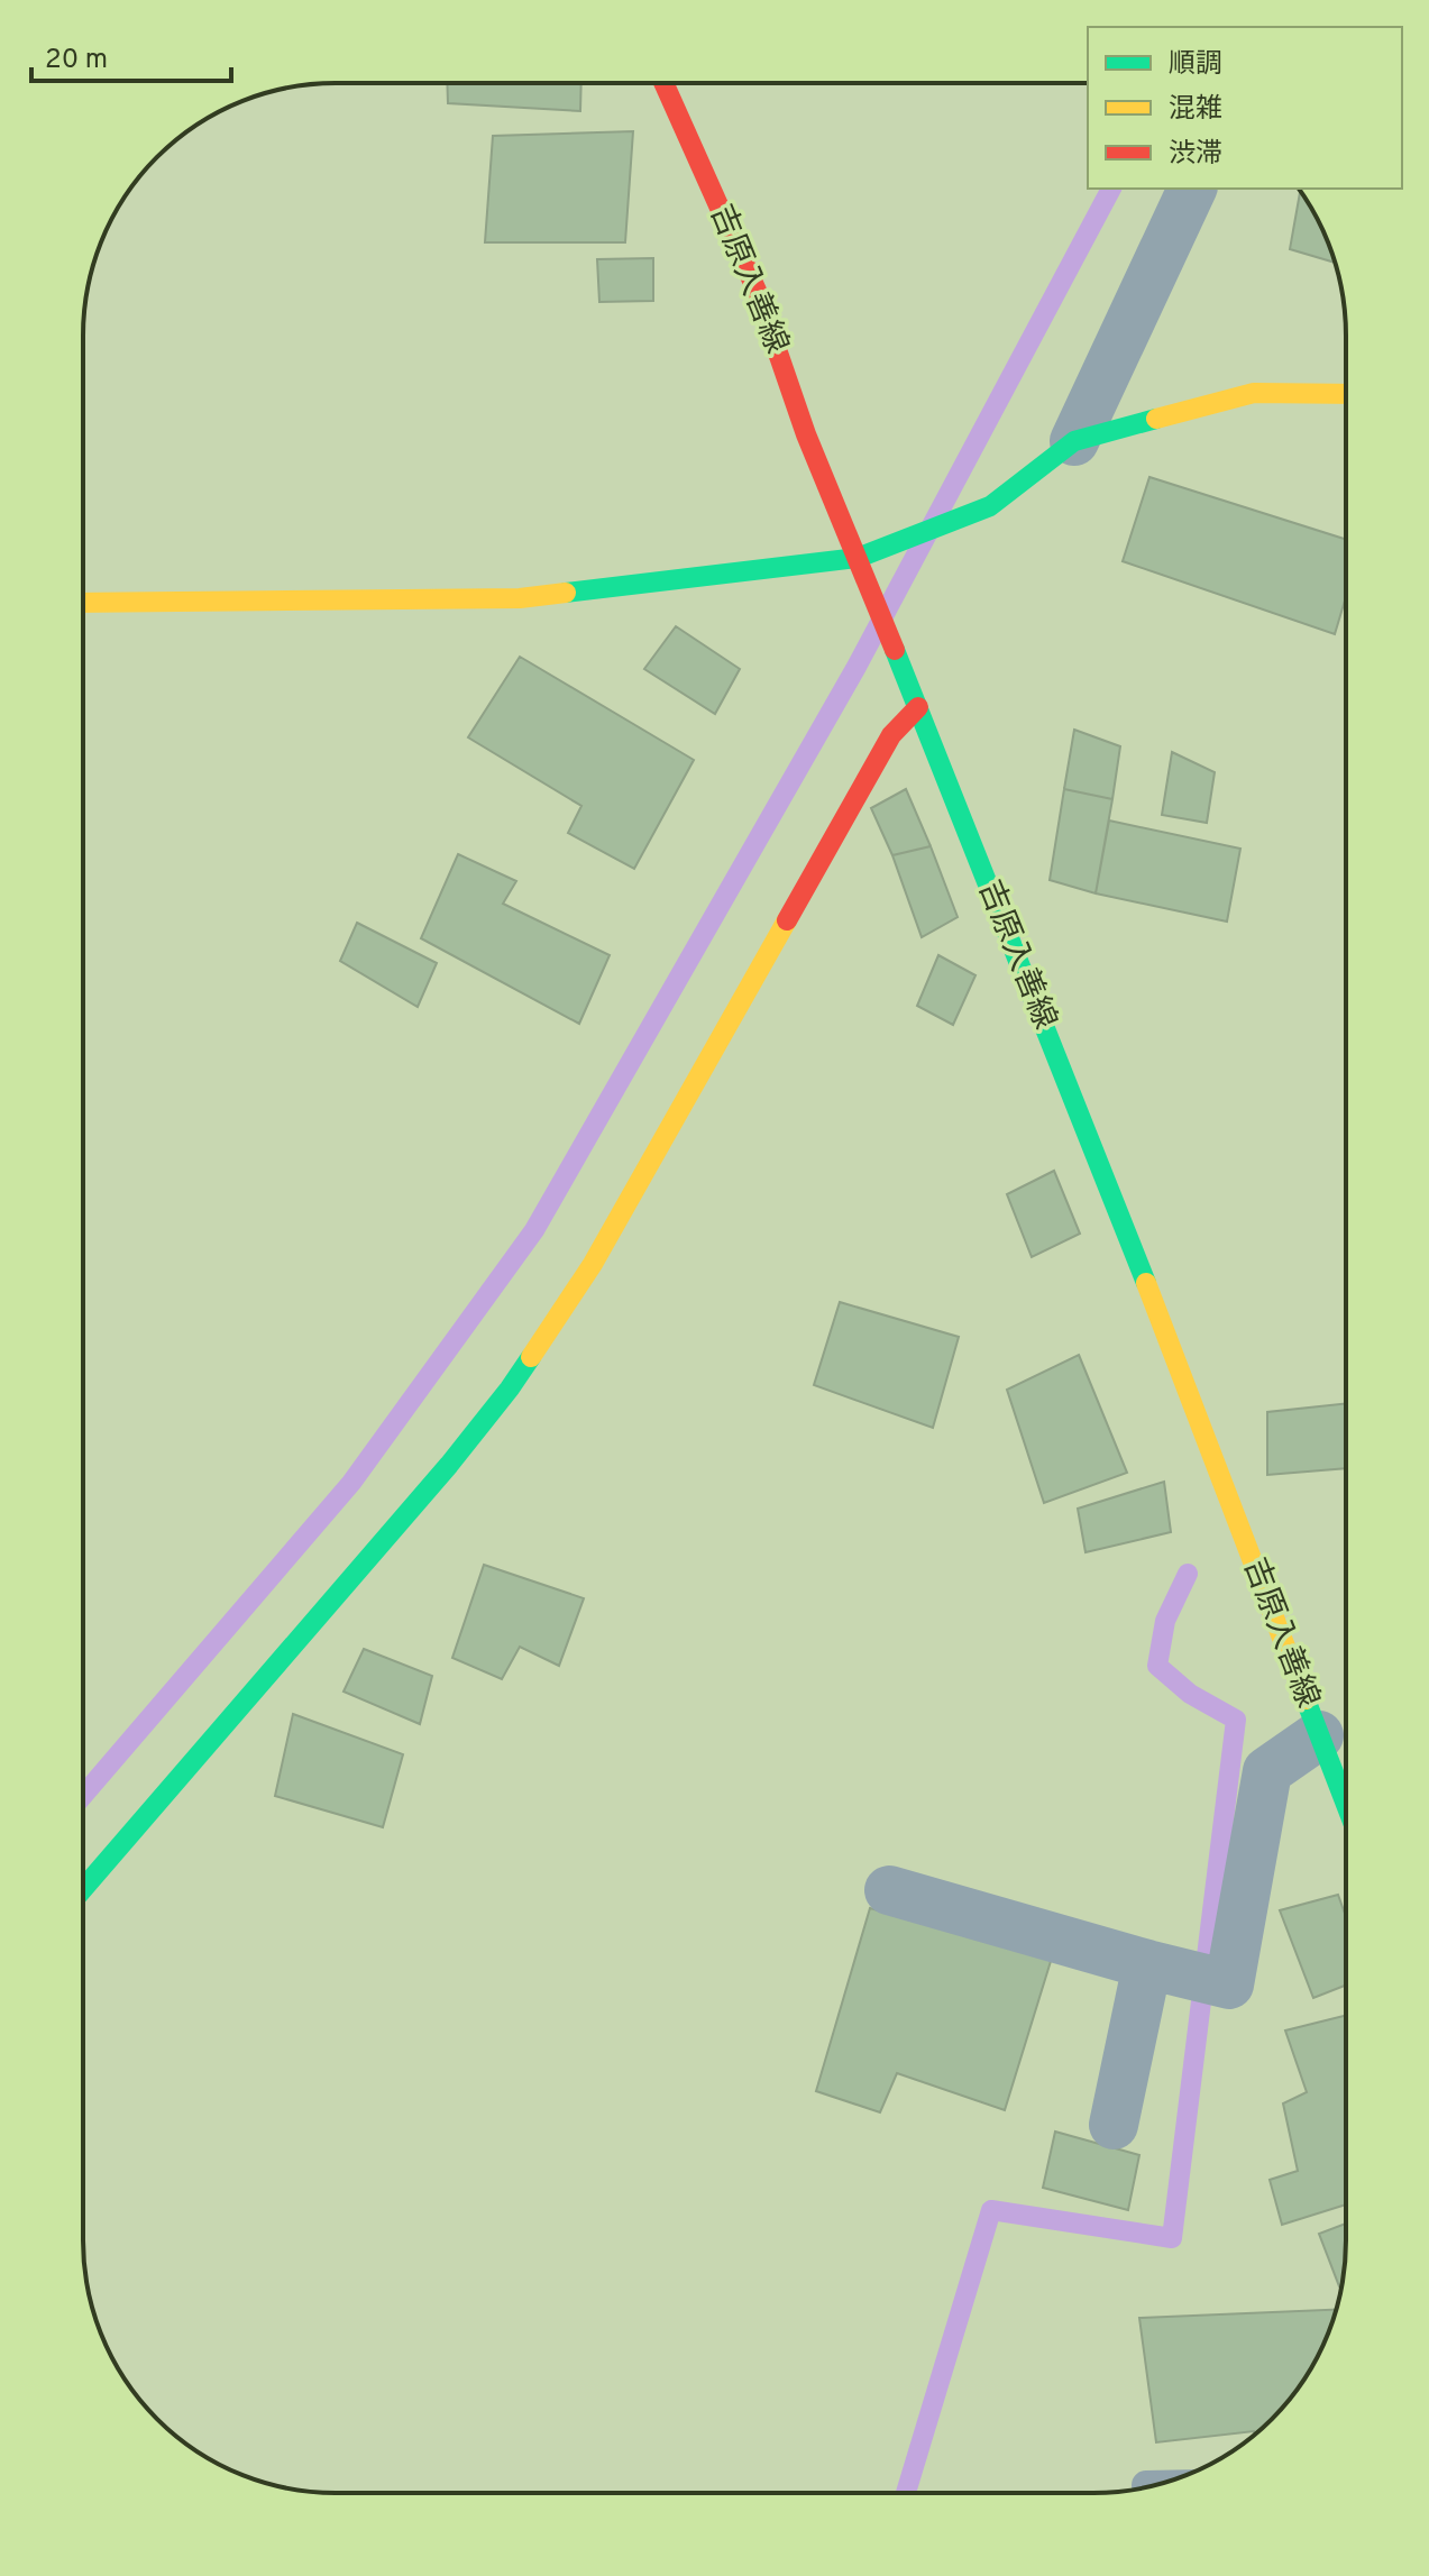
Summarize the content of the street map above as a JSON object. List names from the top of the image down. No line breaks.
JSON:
{"streets":{"street":["吉原入善線"]},"legend":["順調","混雑","渋滞"],"scale_bar":"20 m"}
